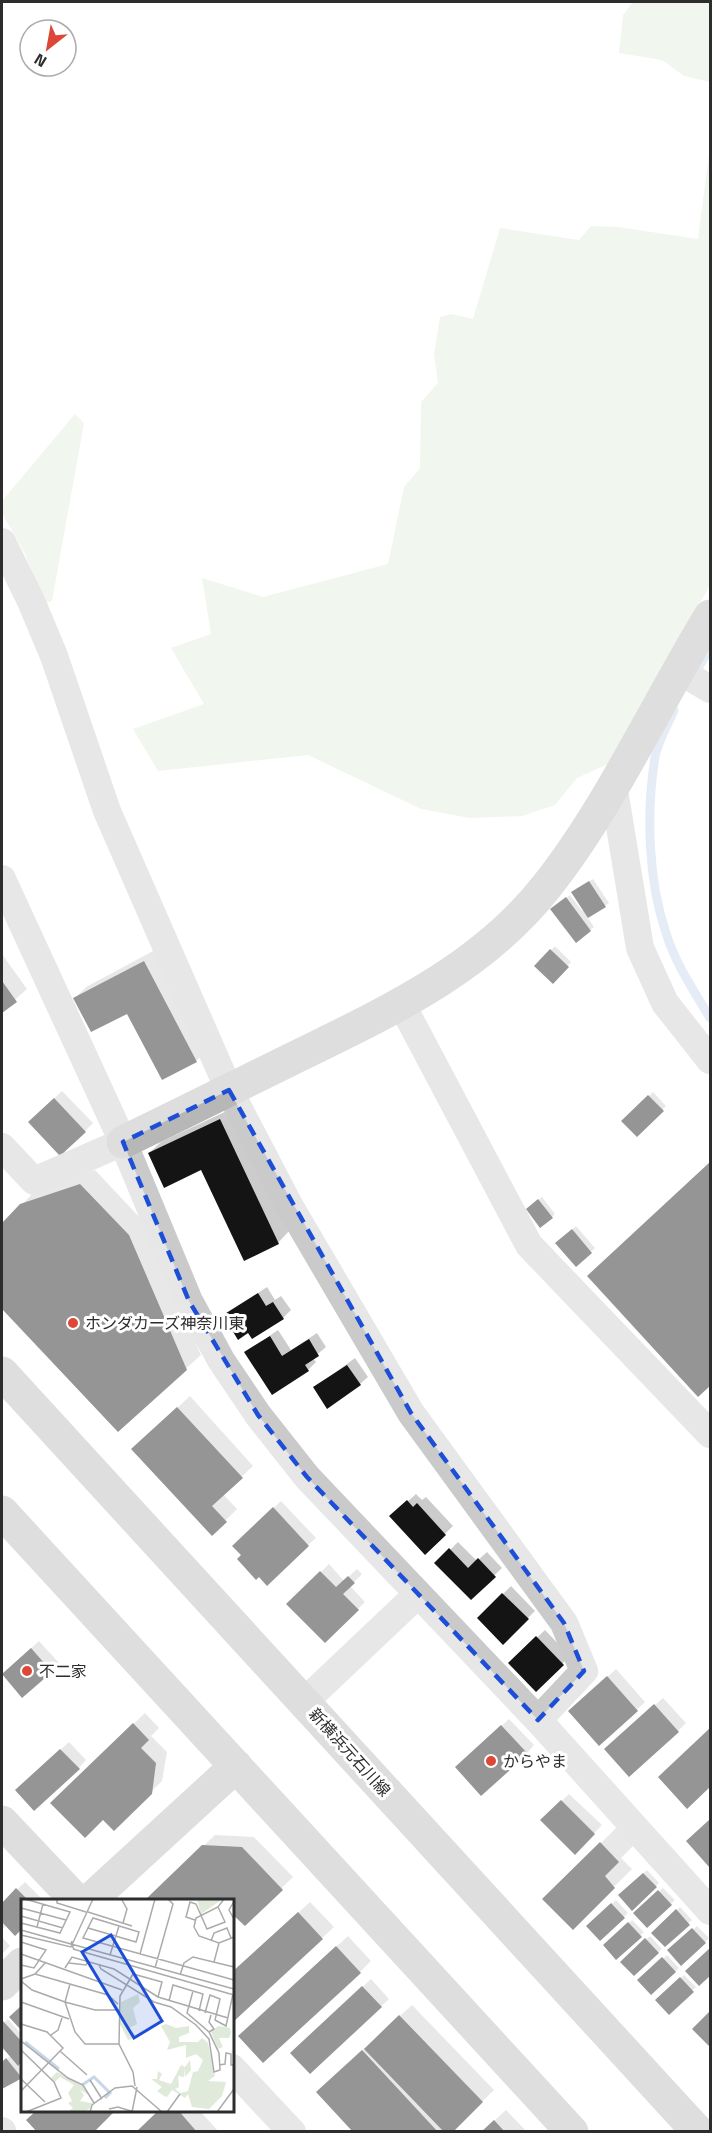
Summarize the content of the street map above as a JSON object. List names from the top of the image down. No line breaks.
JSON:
{"streets":{"street":["新横浜元石川線"]},"places":["ホンダカーズ神奈川東","不二家","からやま"],"north":"bottom left"}
